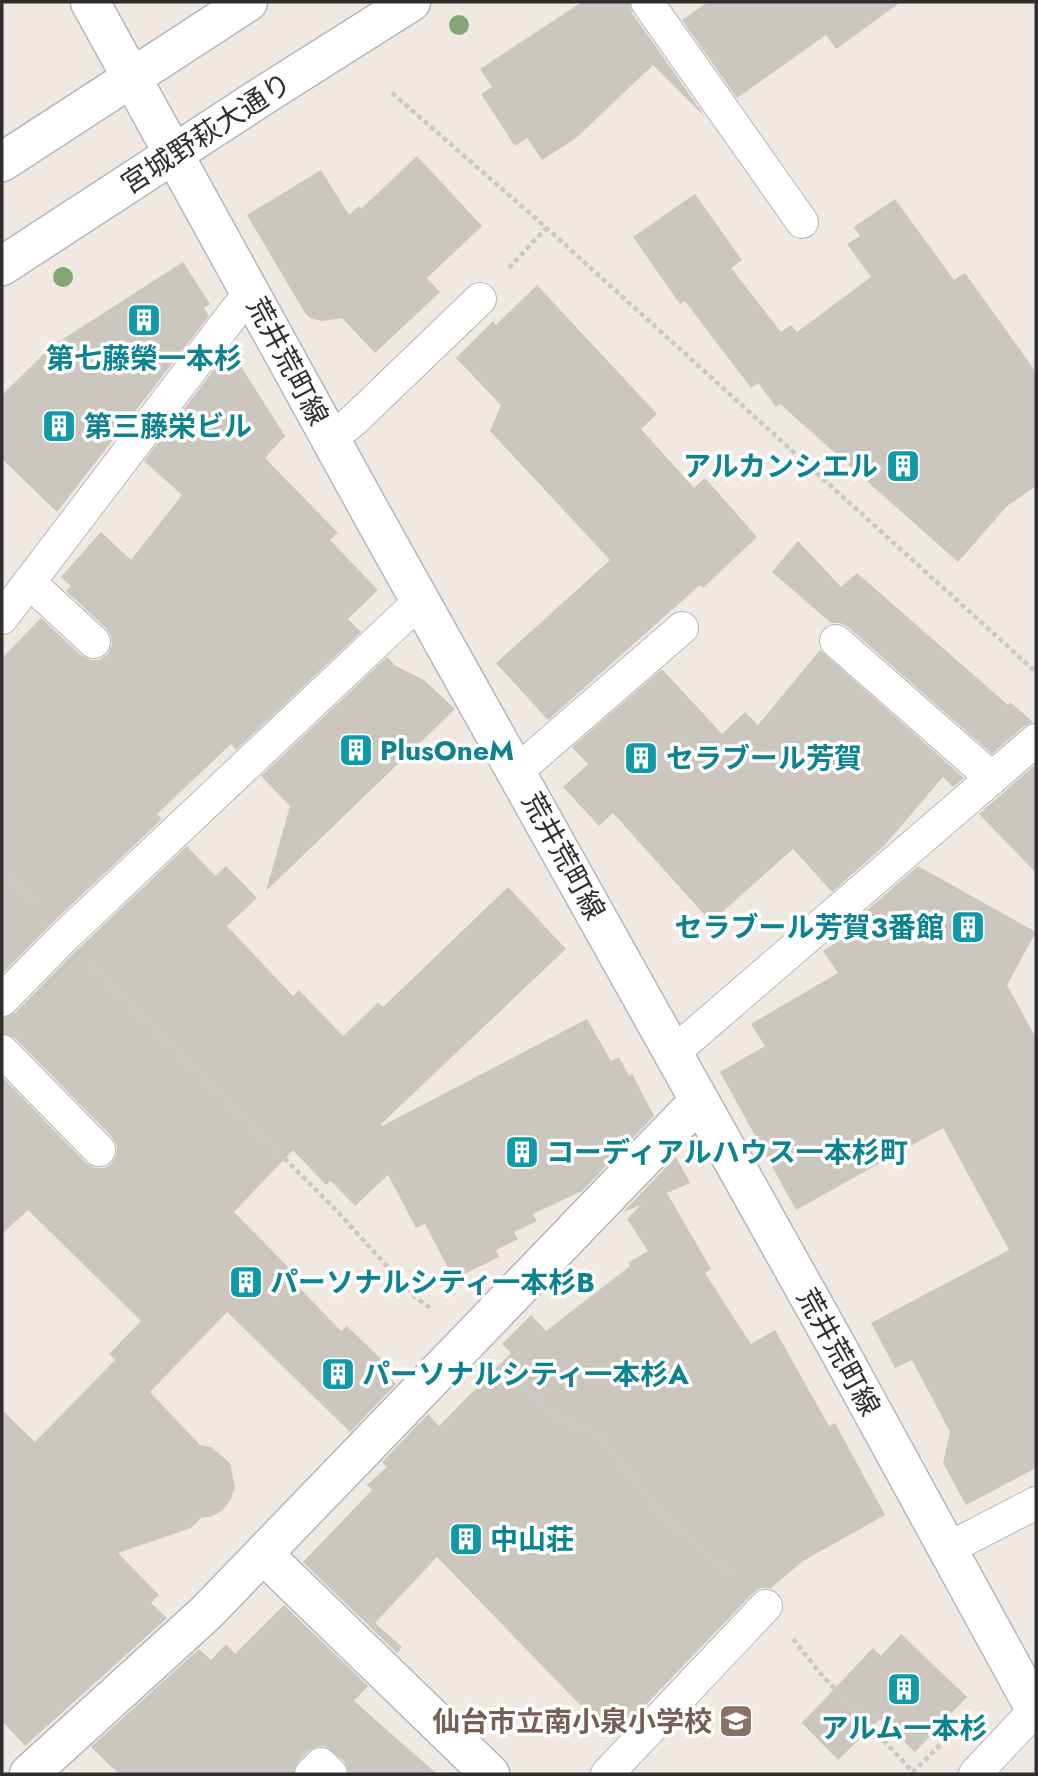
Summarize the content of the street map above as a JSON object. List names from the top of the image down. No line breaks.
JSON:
{"streets":{"street":["宮城野萩大通り","荒井荒町線"]},"crossings":[["宮城野萩大通り","荒井荒町線"]],"places":{"building":["第七藤榮一本杉","第三藤栄ビル","アルカンシエル","PlusOneM","セラブール芳賀","セラブール芳賀3番館","コーディアルハウス一本杉町","パーソナルシティ一本杉B","パーソナルシティ一本杉A","中山荘","アルム一本杉"],"school or university":["仙台市立南小泉小学校"]}}
